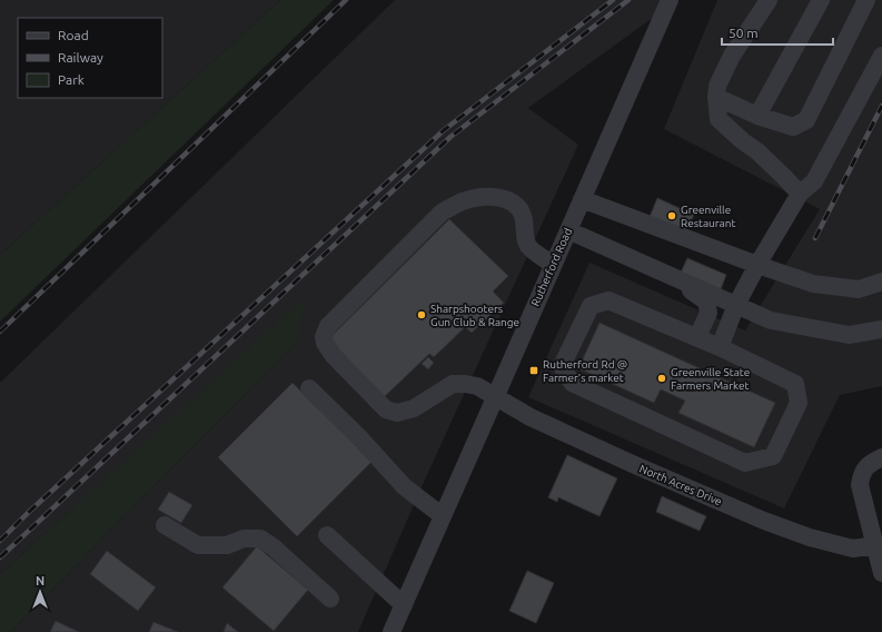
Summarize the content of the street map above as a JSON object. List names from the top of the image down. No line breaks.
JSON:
{"streets":{"street":["Rutherford Road","North Acres Drive"]},"crossings":[["Rutherford Road","North Acres Drive"]],"places":{"other":["Greenville Restaurant","Sharpshooters Gun Club & Range","Greenville State Farmers Market"],"transit":["Rutherford Rd @ Farmer's market"]},"legend":["Road","Railway","Park"],"scale_bar":"50 m","north":"top"}
